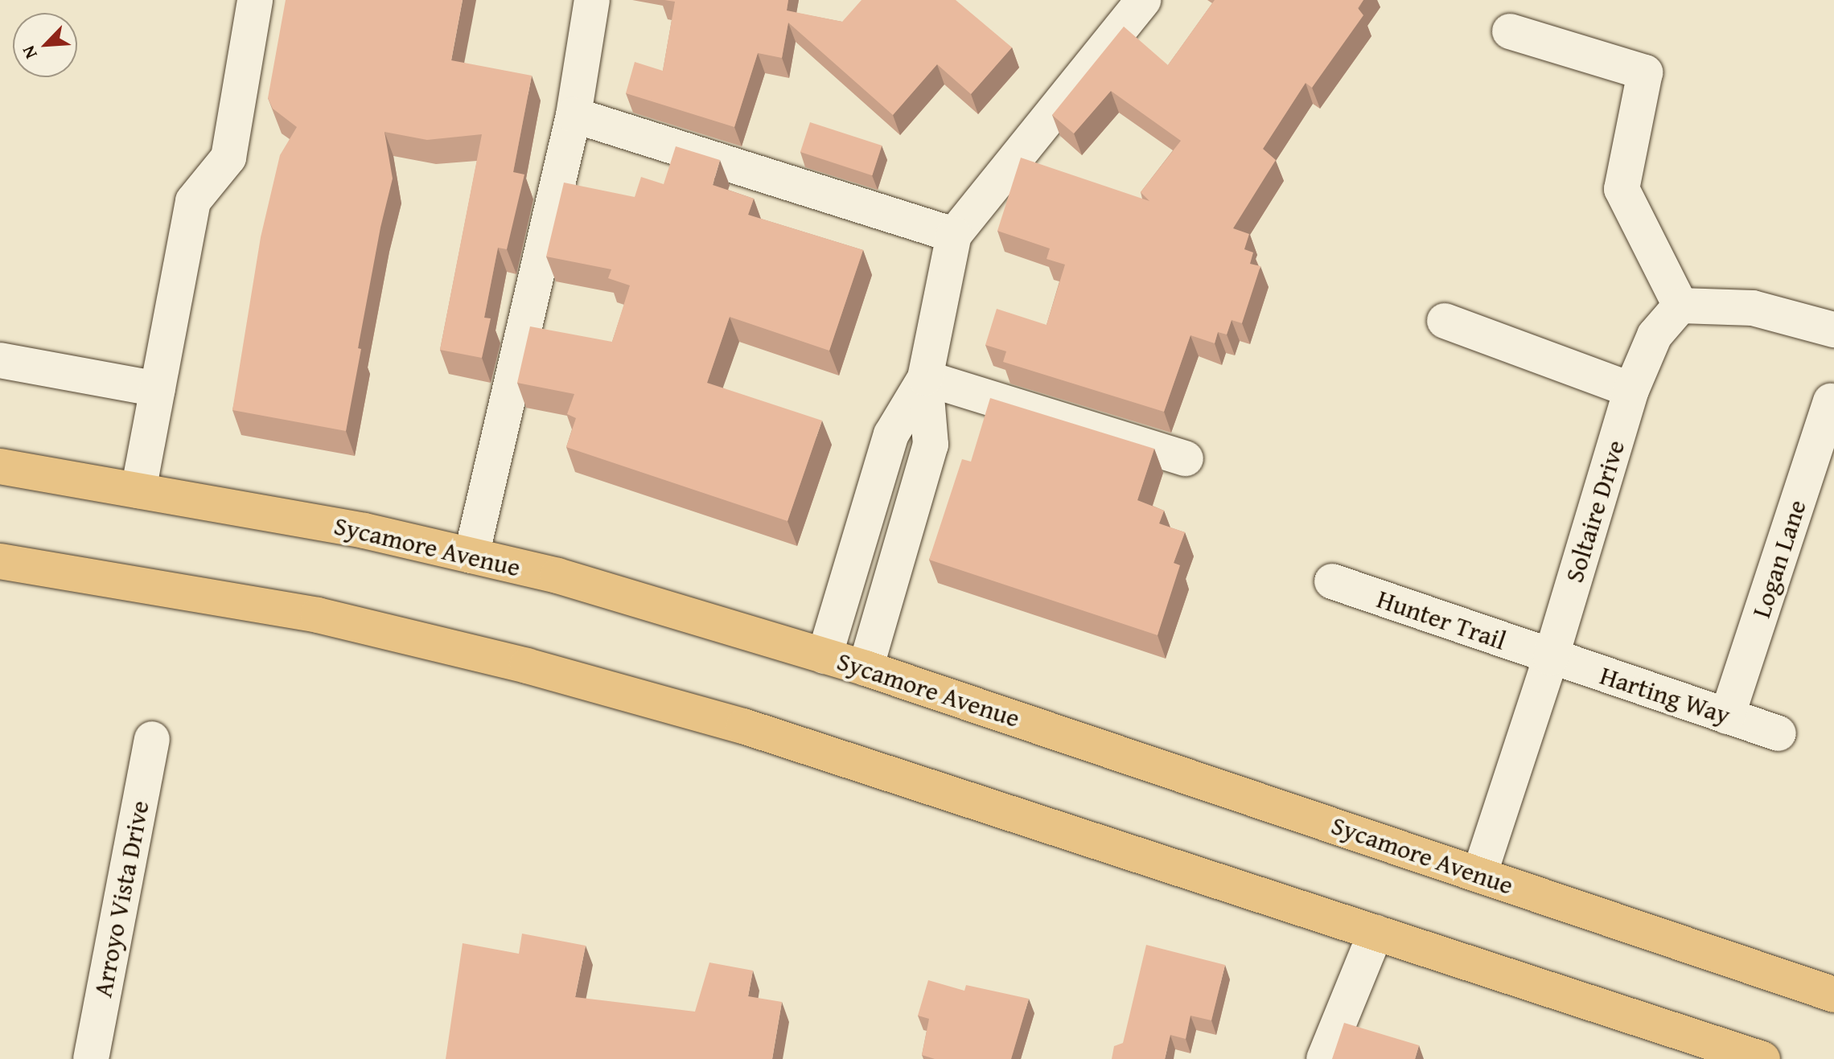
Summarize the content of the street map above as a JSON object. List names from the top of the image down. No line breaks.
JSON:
{"streets":{"main road":["Sycamore Avenue"],"street":["Soltaire Drive","Logan Lane","Hunter Trail","Harting Way","Arroyo Vista Drive"]},"crossings":[["Soltaire Drive","Sycamore Avenue"],["Soltaire Drive","Hunter Trail"],["Soltaire Drive","Harting Way"],["Logan Lane","Harting Way"],["Hunter Trail","Harting Way"]],"north":"bottom left"}
